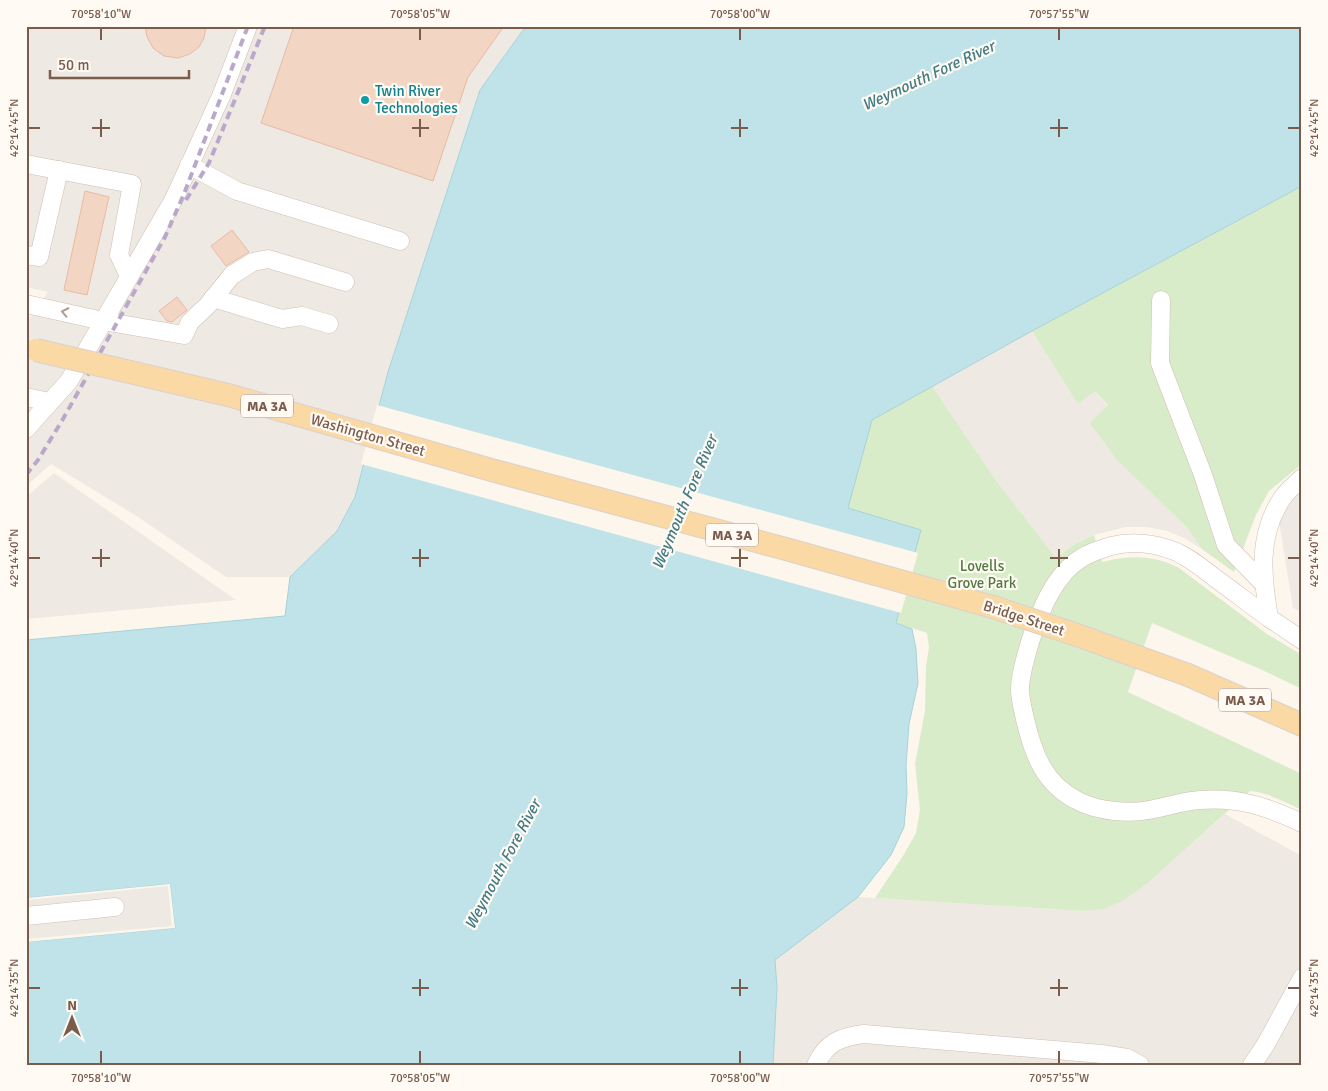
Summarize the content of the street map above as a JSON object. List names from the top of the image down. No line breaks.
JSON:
{"streets":{"main road":["MA 3A","Washington Street","Bridge Street"]},"crossings":[["Washington Street","Bridge Street"]],"water":["Weymouth Fore River"],"parks":["Lovells Grove Park"],"places":["Twin River Technologies"],"scale_bar":"50 m","north":"top","coordinates":["70°58'10\"W","70°58'05\"W","70°58'00\"W","70°57'55\"W","42°14'45\"N","42°14'40\"N","42°14'35\"N"]}
